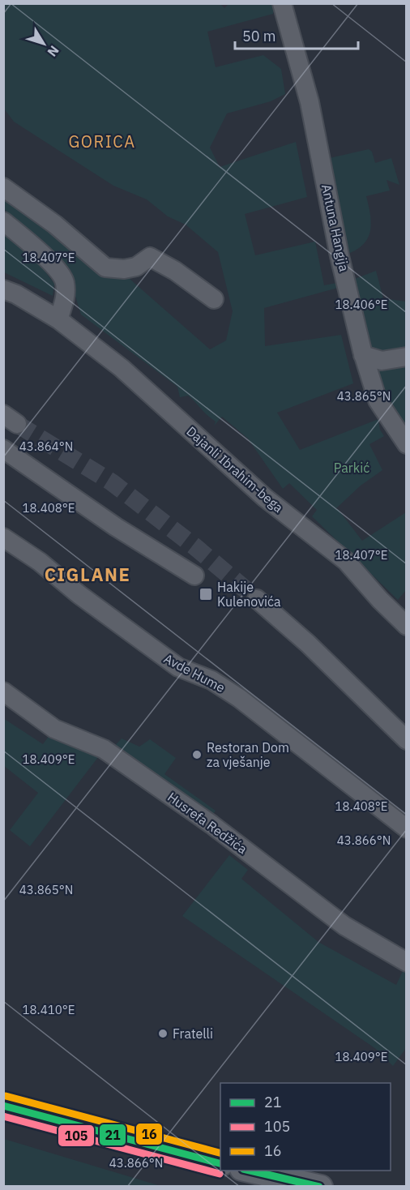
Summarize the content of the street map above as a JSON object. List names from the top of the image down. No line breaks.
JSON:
{"streets":{"street":["Antuna Hangija","Dajanli Ibrahim-bega","Avde Hume","Husrefa Redžića"]},"districts":["GORICA","CIGLANE"],"parks":["Parkić"],"places":{"transit":["Hakije Kulenovića"],"other":["Restoran Dom za vješanje","Fratelli"]},"lines":["transit line 16","transit line 21","transit line 105"],"legend":["21","105","16"],"scale_bar":"50 m","north":"bottom right","coordinates":["18.407°E","18.406°E","43.865°N","43.864°N","18.408°E","18.409°E","43.866°N","18.410°E"]}
